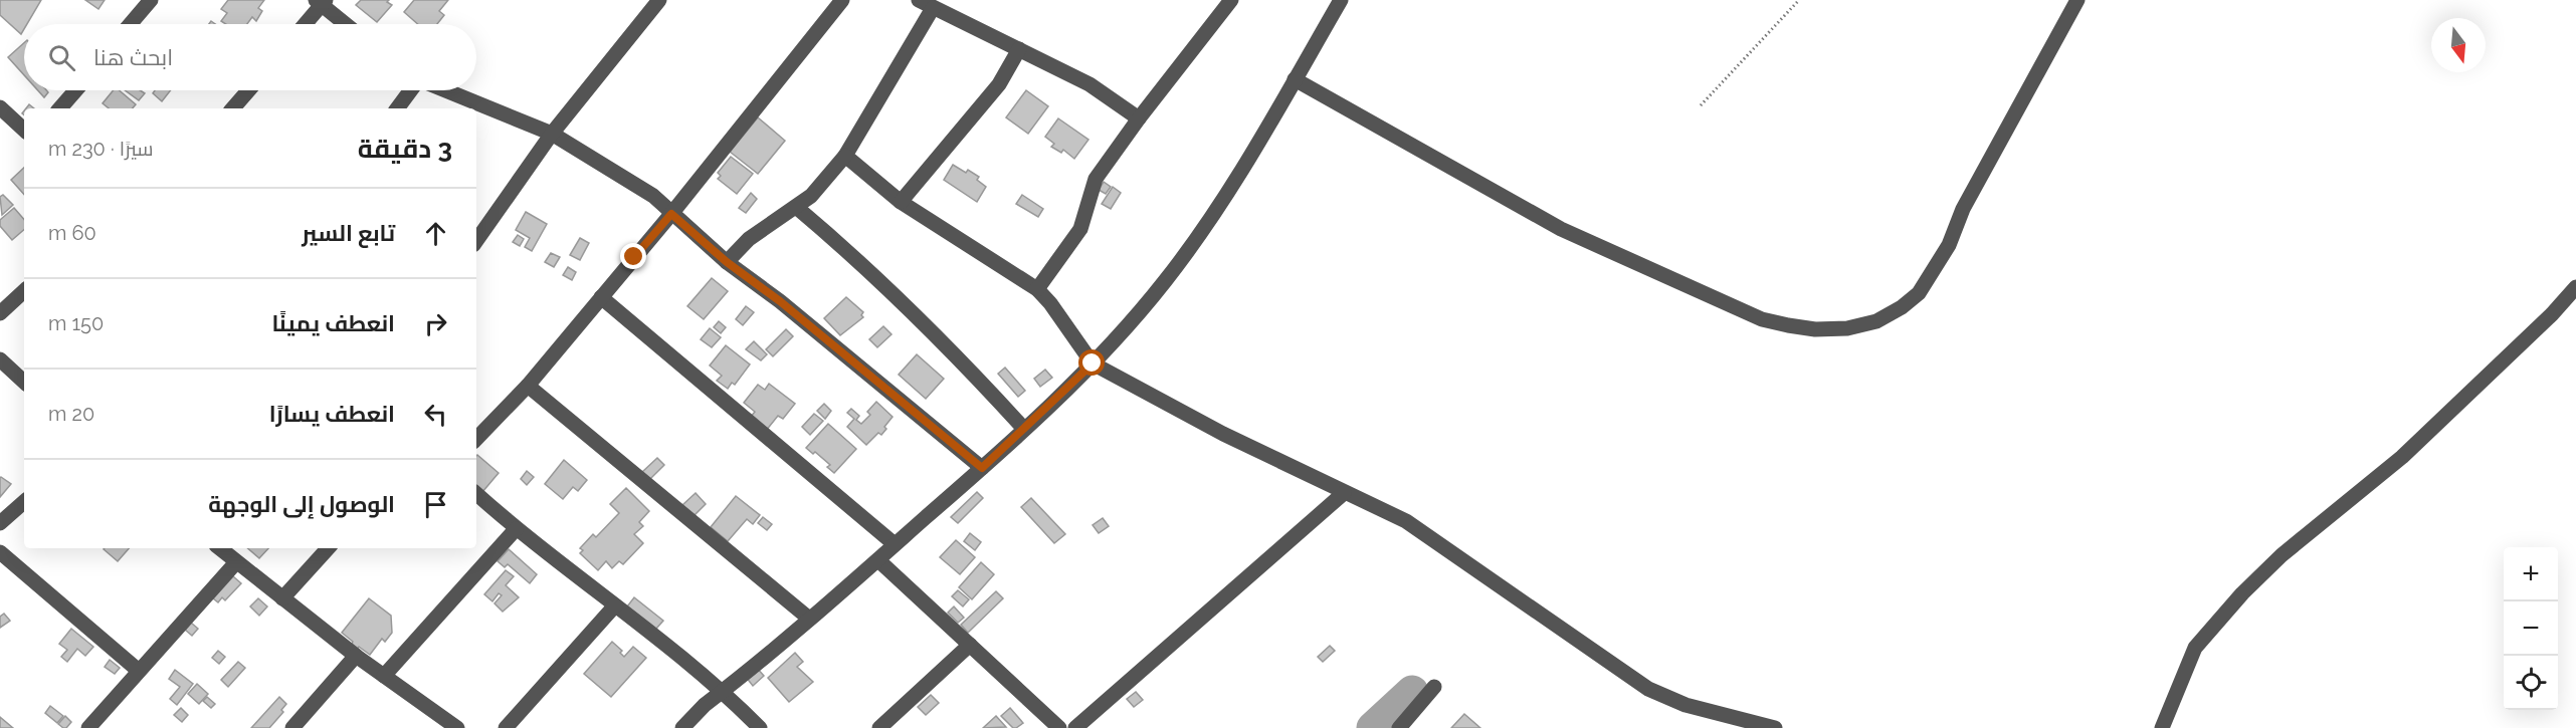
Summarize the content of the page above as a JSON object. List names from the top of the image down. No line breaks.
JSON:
{"north":"bottom","page":{"search":"ابحث هنا","heading":["3 دقيقة","سيرًا · 230 m"],"list":[["تابع السير","60 m"],["انعطف يمينًا","150 m"],["انعطف يسارًا","20 m"],"الوصول إلى الوجهة"],"map_buttons":["+","−"]}}
